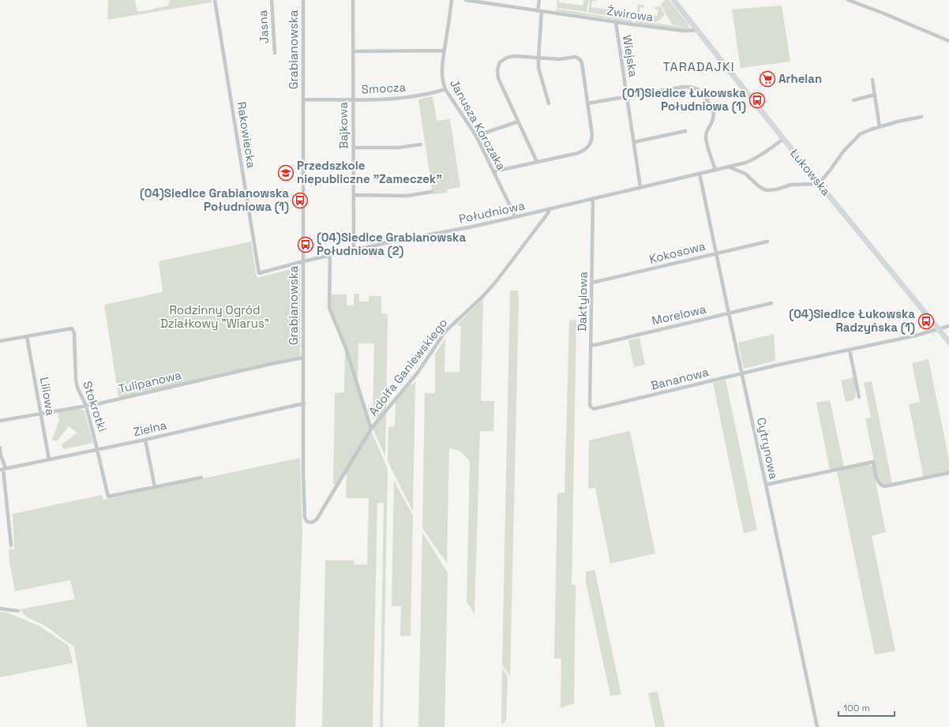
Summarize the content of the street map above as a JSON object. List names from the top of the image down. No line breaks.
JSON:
{"streets":{"main road":["Łukowska"],"street":["Żwirowa","Jasna","Grabianowska","Wiejska","Smocza","Janusza Korczaka","Bajkowa","Rakowiecka","Południowa","Kokosowa","Daktylowa","Morelowa","Adolfa Ganiewskiego","Bananowa","Tulipanowa","Liliowa","Stokrotki","Zielna","Cytrynowa"]},"crossings":[["Żwirowa","Wiejska"],["Żwirowa","Łukowska"],["Grabianowska","Smocza"],["Grabianowska","Południowa"],["Grabianowska","Adolfa Ganiewskiego"],["Grabianowska","Tulipanowa"],["Grabianowska","Zielna"],["Wiejska","Południowa"],["Smocza","Janusza Korczaka"],["Smocza","Bajkowa"],["Janusza Korczaka","Południowa"],["Bajkowa","Południowa"],["Rakowiecka","Południowa"],["Łukowska","Południowa"],["Łukowska","Bananowa"],["Południowa","Daktylowa"],["Południowa","Adolfa Ganiewskiego"],["Południowa","Cytrynowa"],["Kokosowa","Daktylowa"],["Kokosowa","Cytrynowa"],["Daktylowa","Morelowa"],["Daktylowa","Bananowa"],["Morelowa","Cytrynowa"],["Bananowa","Cytrynowa"],["Tulipanowa","Liliowa"],["Tulipanowa","Stokrotki"],["Liliowa","Stokrotki"],["Liliowa","Zielna"],["Stokrotki","Zielna"]],"districts":["TARADAJKI"],"parks":["Rodzinny Ogród Działkowy \"Wiarus\""],"places":{"supermarket":["Arhelan"],"bus stop":["(01)Siedlce Łukowska Południowa (1)","(04)Siedlce Grabianowska Południowa (1)","(04)Siedlce Grabianowska Południowa (2)","(04)Siedlce Łukowska Radzyńska (1)"],"school or university":["Przedszkole niepubliczne \"Zameczek\""]},"scale_bar":"100 m"}
